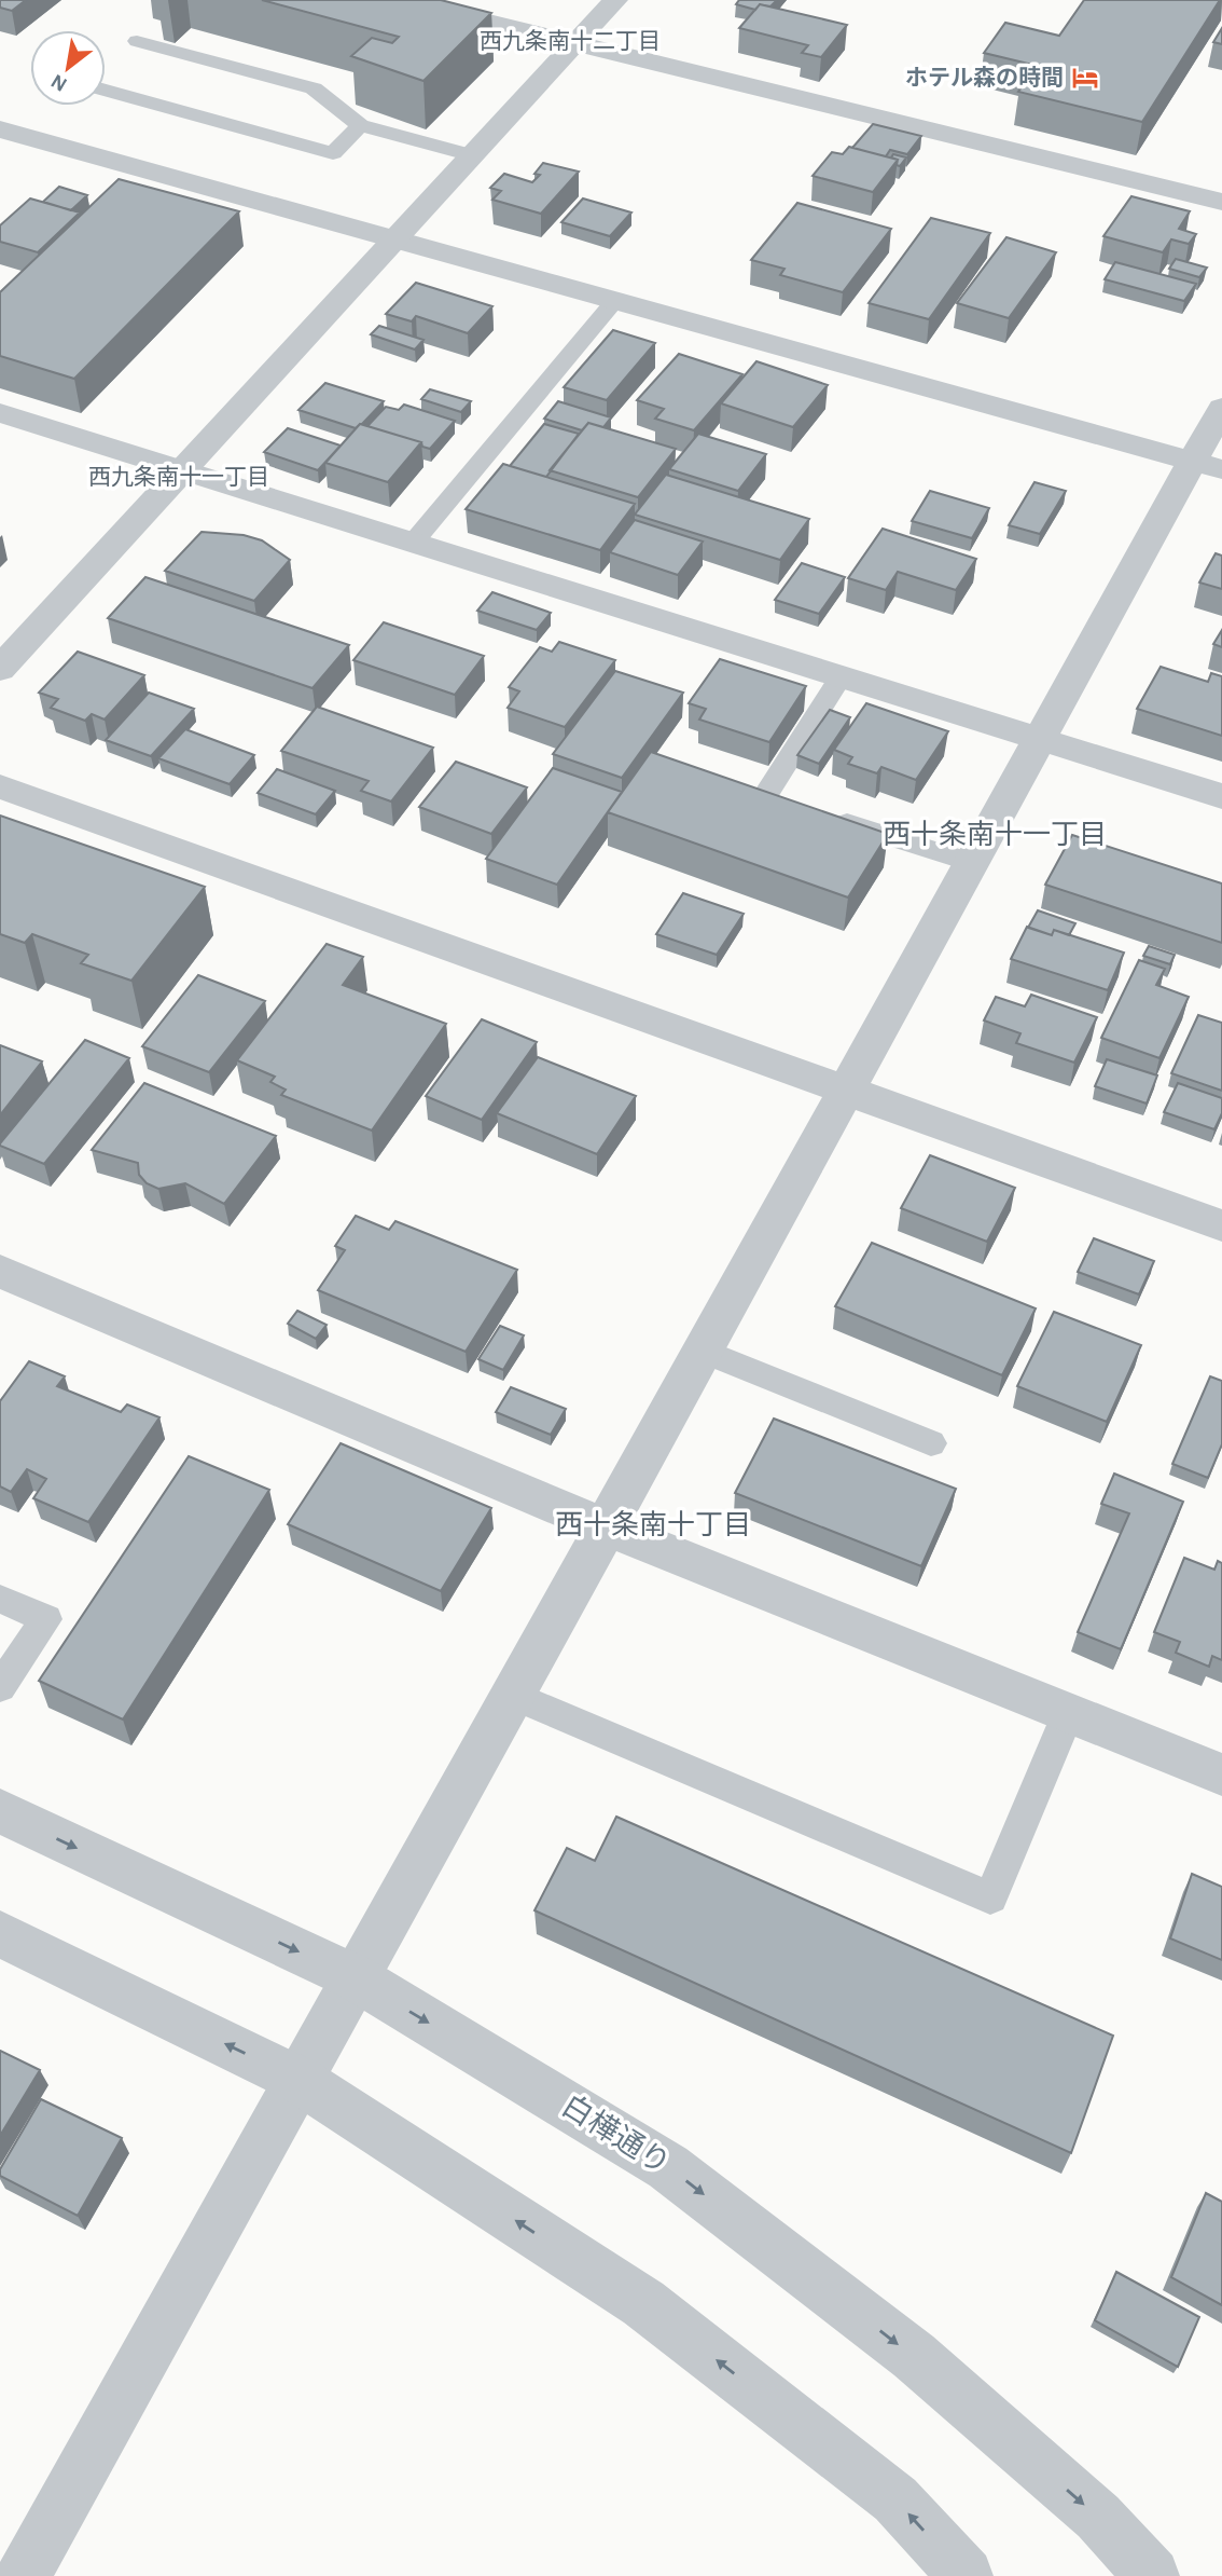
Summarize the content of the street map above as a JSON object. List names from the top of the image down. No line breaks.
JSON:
{"streets":{"street":["白樺通り"]},"districts":["西九条南十二丁目","西九条南十一丁目","西十条南十一丁目","西十条南十丁目"],"places":{"hotel":["ホテル森の時間"]},"north":"bottom left"}
